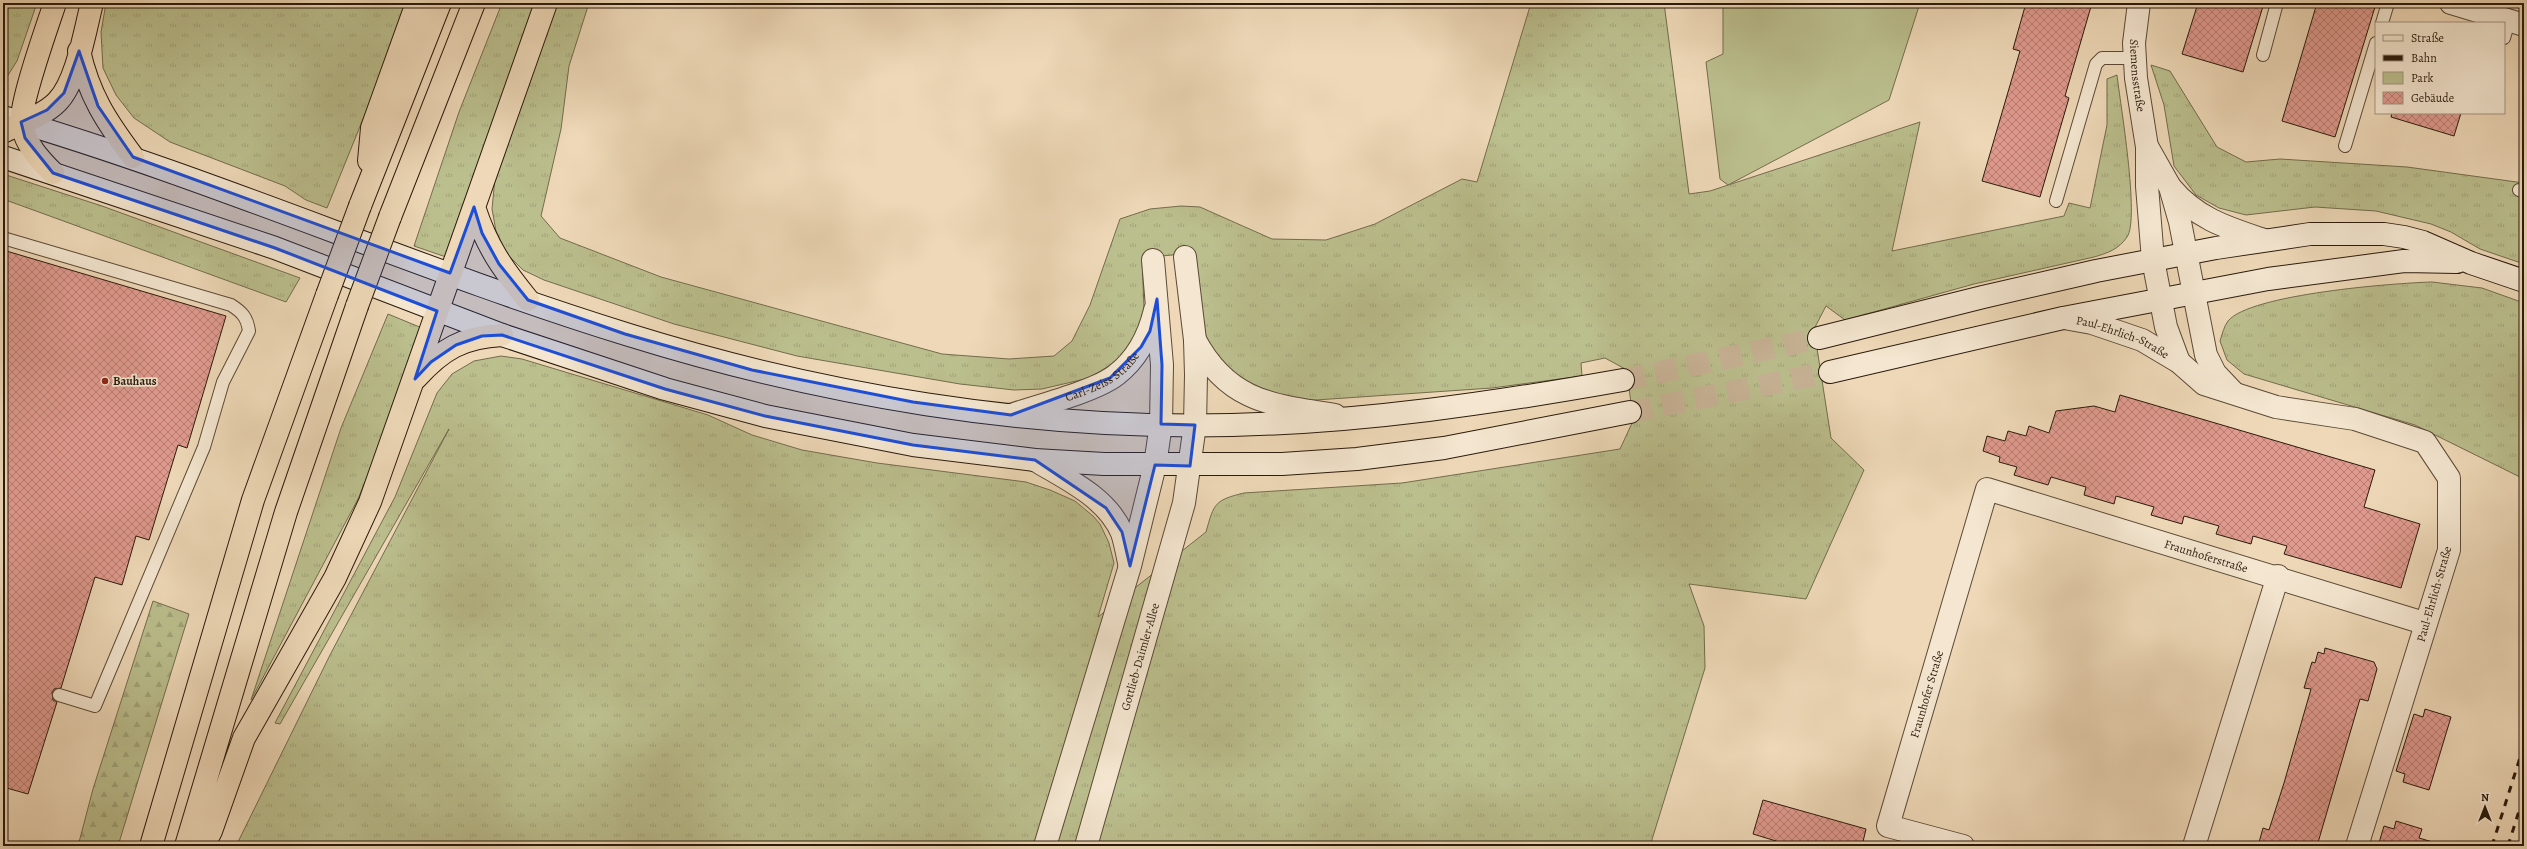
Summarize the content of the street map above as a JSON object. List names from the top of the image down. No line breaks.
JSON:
{"streets":{"main road":["Siemensstraße","Paul-Ehrlich-Straße","Carl-Zeiss Straße","Fraunhoferstraße","Gottlieb-Daimler-Allee","Fraunhofer Straße"]},"crossings":[["Siemensstraße","Paul-Ehrlich-Straße"],["Paul-Ehrlich-Straße","Fraunhoferstraße"],["Fraunhoferstraße","Fraunhofer Straße"]],"places":["Bauhaus"],"legend":["Straße","Bahn","Park","Gebäude"],"north":"top"}
